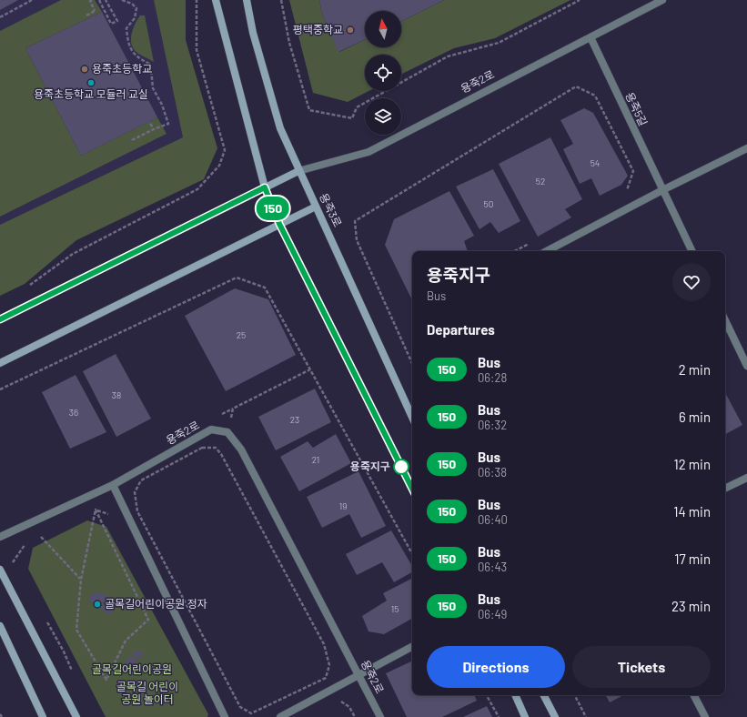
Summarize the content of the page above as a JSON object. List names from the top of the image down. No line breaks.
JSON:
{"streets":{"street":["용죽2로","용죽5길","용죽3로"]},"crossings":[["용죽2로","용죽5길"],["용죽2로","용죽3로"]],"parks":["골목길어린이공원","골목길 어린이 공원 놀이터"],"places":["평택중학교","용죽초등학교","용죽초등학교 모듈러 교실","용죽지구","골목길어린이공원 정자"],"lines":["bus line 150"],"house_numbers":["54","52","50","25","38","36","23","21","19","15"],"north":"top","page":{"on_map":"150","heading":[["용죽지구","Bus"],"Departures"],"list":[{"mark":"150","name":"Bus","note":"06:28","value":"2 min"},{"mark":"150","name":"Bus","note":"06:32","value":"6 min"},{"mark":"150","name":"Bus","note":"06:38","value":"12 min"},{"mark":"150","name":"Bus","note":"06:40","value":"14 min"},{"mark":"150","name":"Bus","note":"06:43","value":"17 min"},{"mark":"150","name":"Bus","note":"06:49","value":"23 min"}],"buttons":["Directions","Tickets"]}}
